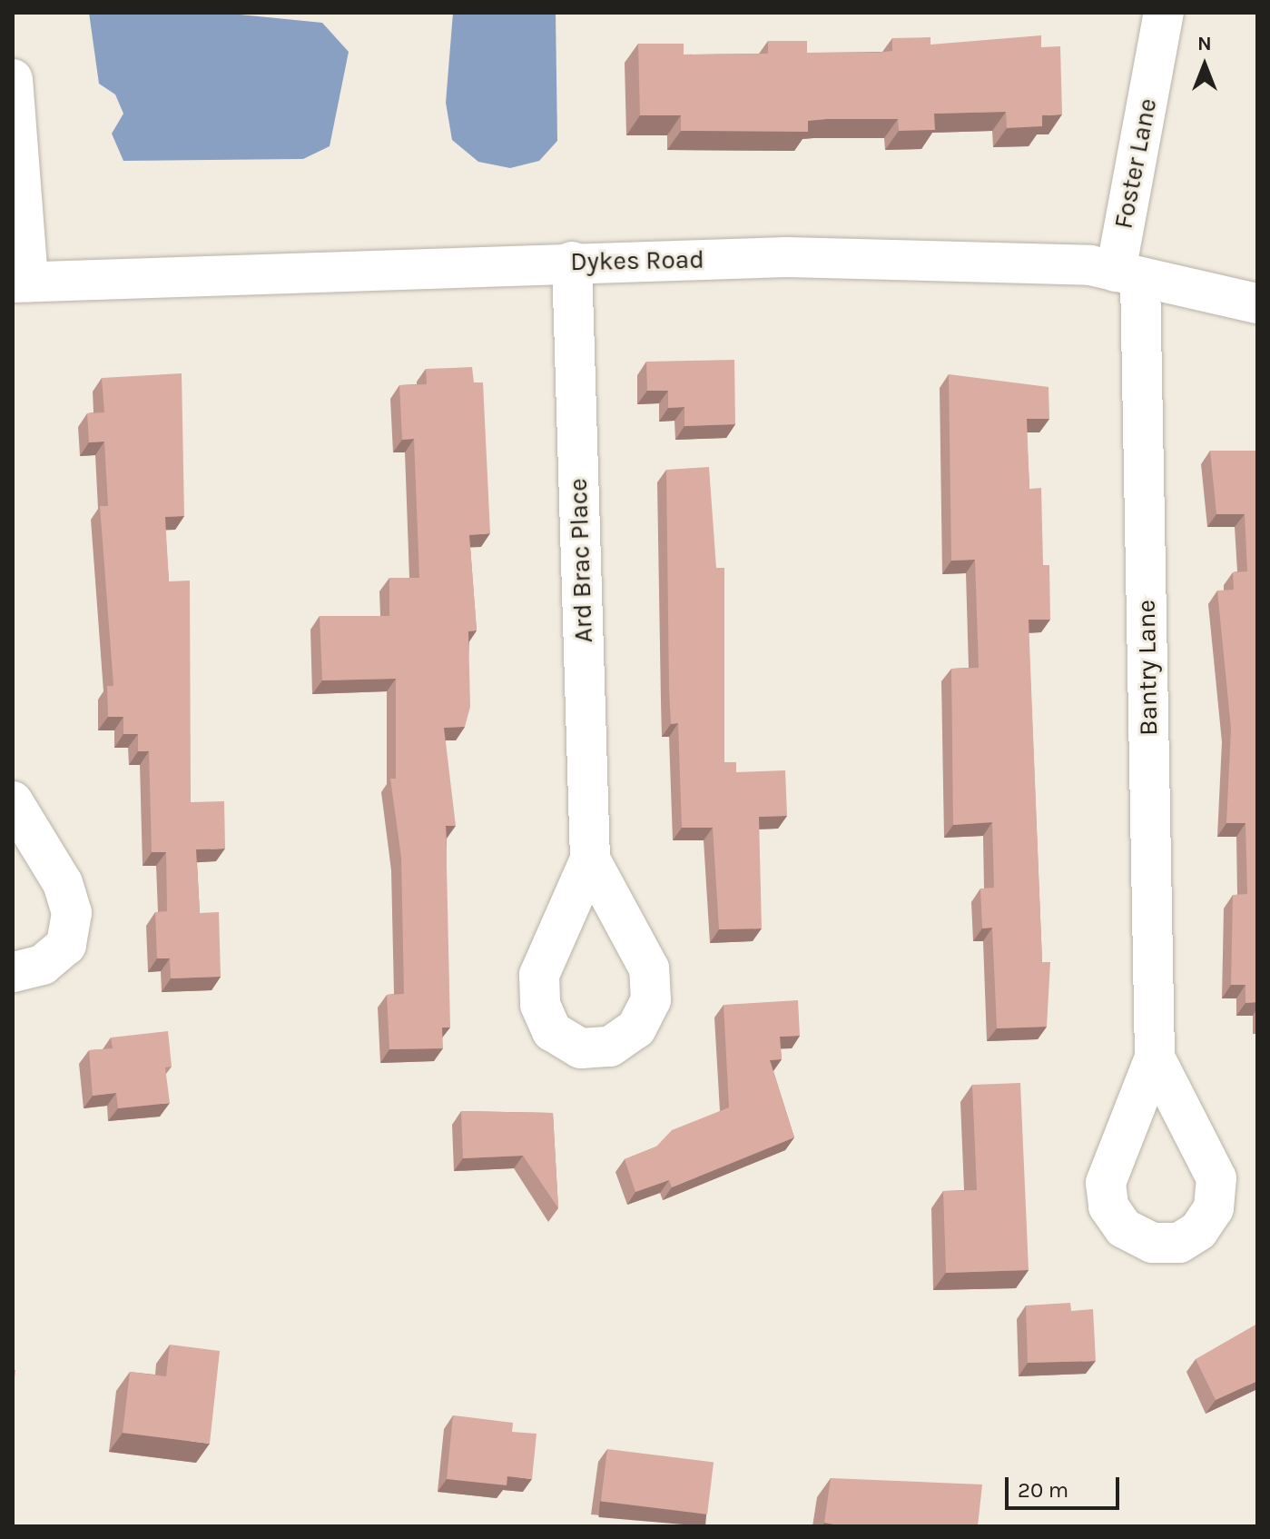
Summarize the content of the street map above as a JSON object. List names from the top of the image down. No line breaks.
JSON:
{"streets":{"street":["Foster Lane","Dykes Road","Ard Brac Place","Bantry Lane"]},"crossings":[["Foster Lane","Dykes Road"],["Foster Lane","Bantry Lane"],["Dykes Road","Ard Brac Place"],["Dykes Road","Bantry Lane"]],"scale_bar":"20 m","north":"top"}
